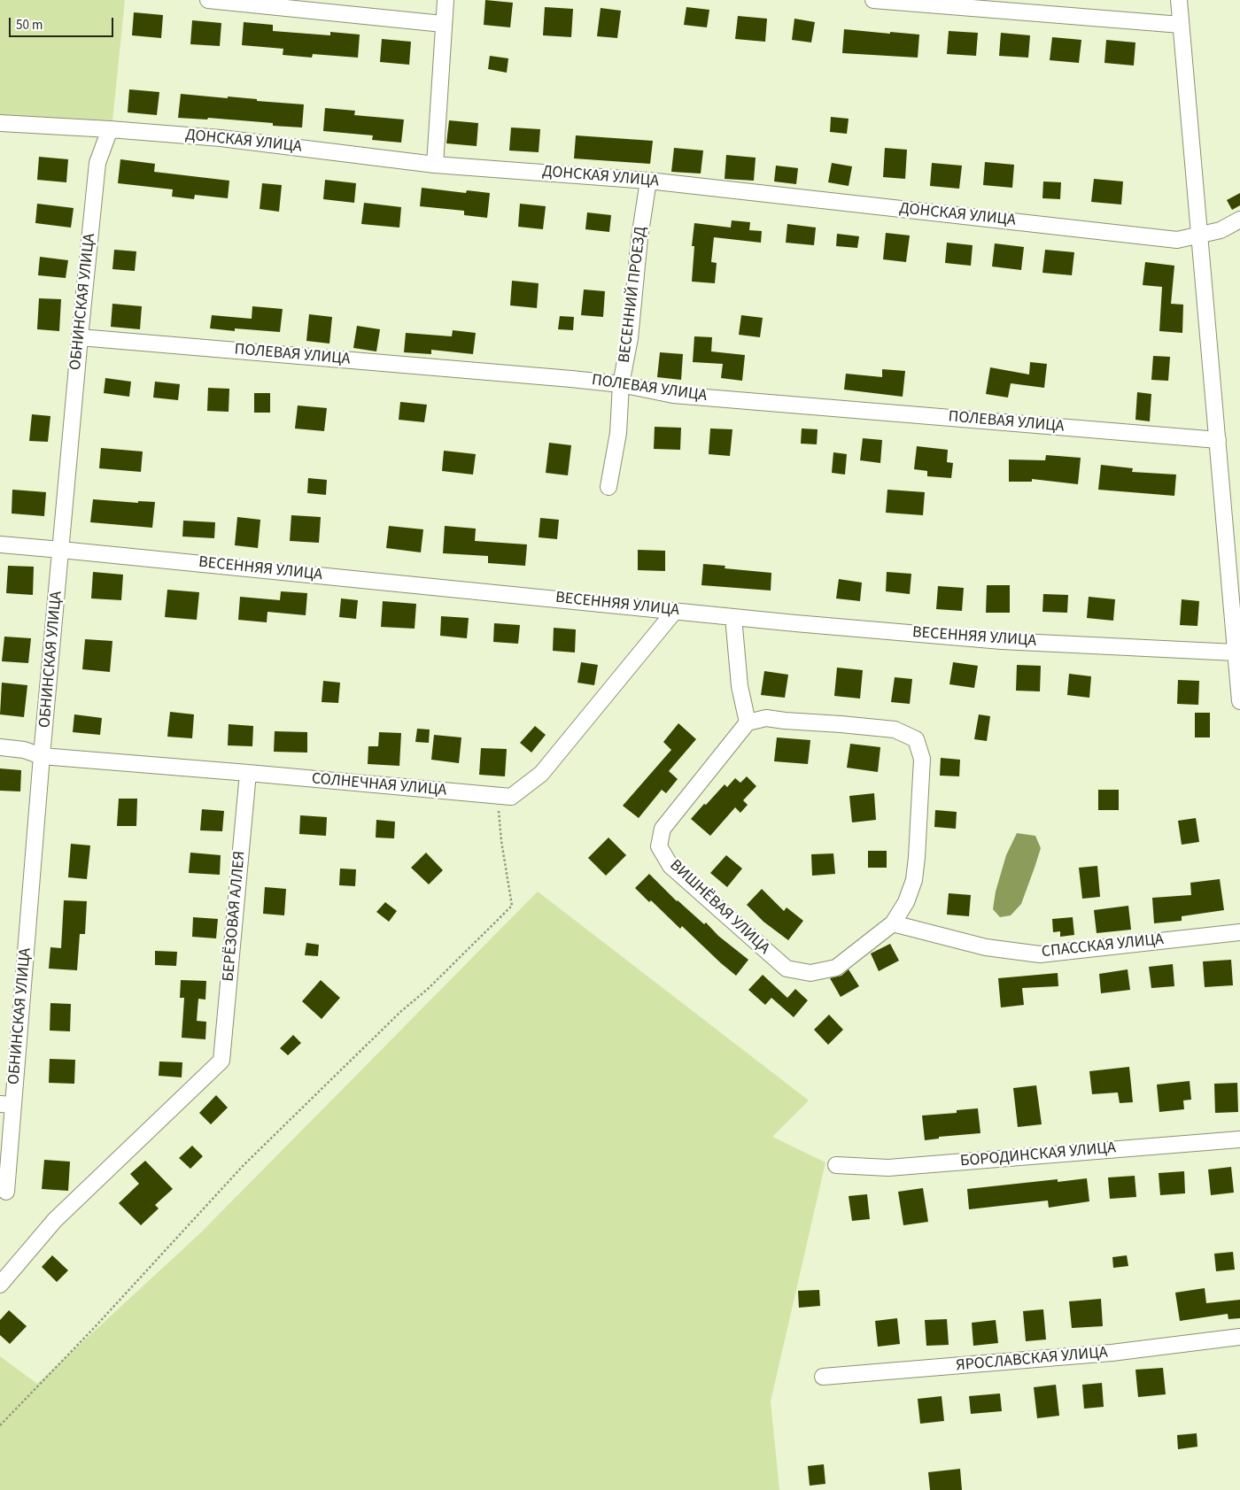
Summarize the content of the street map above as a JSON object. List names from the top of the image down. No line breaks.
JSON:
{"streets":{"street":["ДОНСКАЯ УЛИЦА","ВЕСЕННИЙ ПРОЕЗД","ОБНИНСКАЯ УЛИЦА","ПОЛЕВАЯ УЛИЦА","ВЕСЕННЯЯ УЛИЦА","СОЛНЕЧНАЯ УЛИЦА","ВИШНЁВАЯ УЛИЦА","БЕРЁЗОВАЯ АЛЛЕЯ","СПАССКАЯ УЛИЦА","БОРОДИНСКАЯ УЛИЦА","ЯРОСЛАВСКАЯ УЛИЦА"]},"crossings":[["ДОНСКАЯ УЛИЦА","ВЕСЕННИЙ ПРОЕЗД"],["ДОНСКАЯ УЛИЦА","ОБНИНСКАЯ УЛИЦА"],["ВЕСЕННИЙ ПРОЕЗД","ПОЛЕВАЯ УЛИЦА"],["ОБНИНСКАЯ УЛИЦА","ПОЛЕВАЯ УЛИЦА"],["ОБНИНСКАЯ УЛИЦА","ВЕСЕННЯЯ УЛИЦА"],["ОБНИНСКАЯ УЛИЦА","СОЛНЕЧНАЯ УЛИЦА"],["ВЕСЕННЯЯ УЛИЦА","СОЛНЕЧНАЯ УЛИЦА"],["СОЛНЕЧНАЯ УЛИЦА","БЕРЁЗОВАЯ АЛЛЕЯ"],["ВИШНЁВАЯ УЛИЦА","СПАССКАЯ УЛИЦА"]],"scale_bar":"50 m"}
